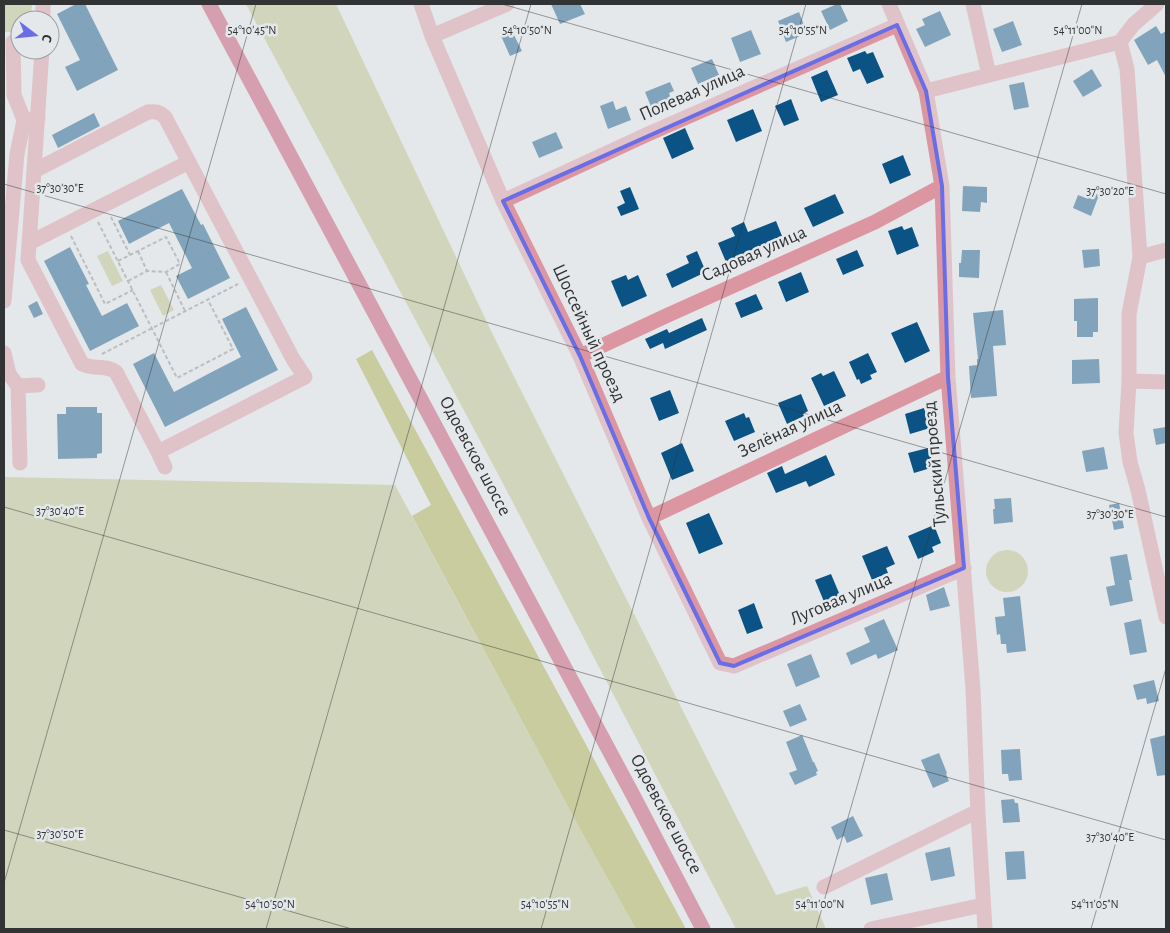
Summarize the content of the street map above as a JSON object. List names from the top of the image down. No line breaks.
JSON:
{"streets":{"main road":["Одоевское шоссе"],"street":["Полевая улица","Садовая улица","Шоссейный проезд","Зелёная улица","Тульский проезд","Луговая улица"]},"crossings":[["Полевая улица","Шоссейный проезд"],["Полевая улица","Тульский проезд"],["Садовая улица","Шоссейный проезд"],["Садовая улица","Тульский проезд"],["Шоссейный проезд","Зелёная улица"],["Шоссейный проезд","Луговая улица"],["Зелёная улица","Тульский проезд"],["Тульский проезд","Луговая улица"]],"north":"right","coordinates":["54°10'45\"N","54°10'50\"N","54°10'55\"N","54°11'00\"N","37°30'30\"E","37°30'20\"E","37°30'40\"E","37°30'50\"E","54°11'05\"N"]}
